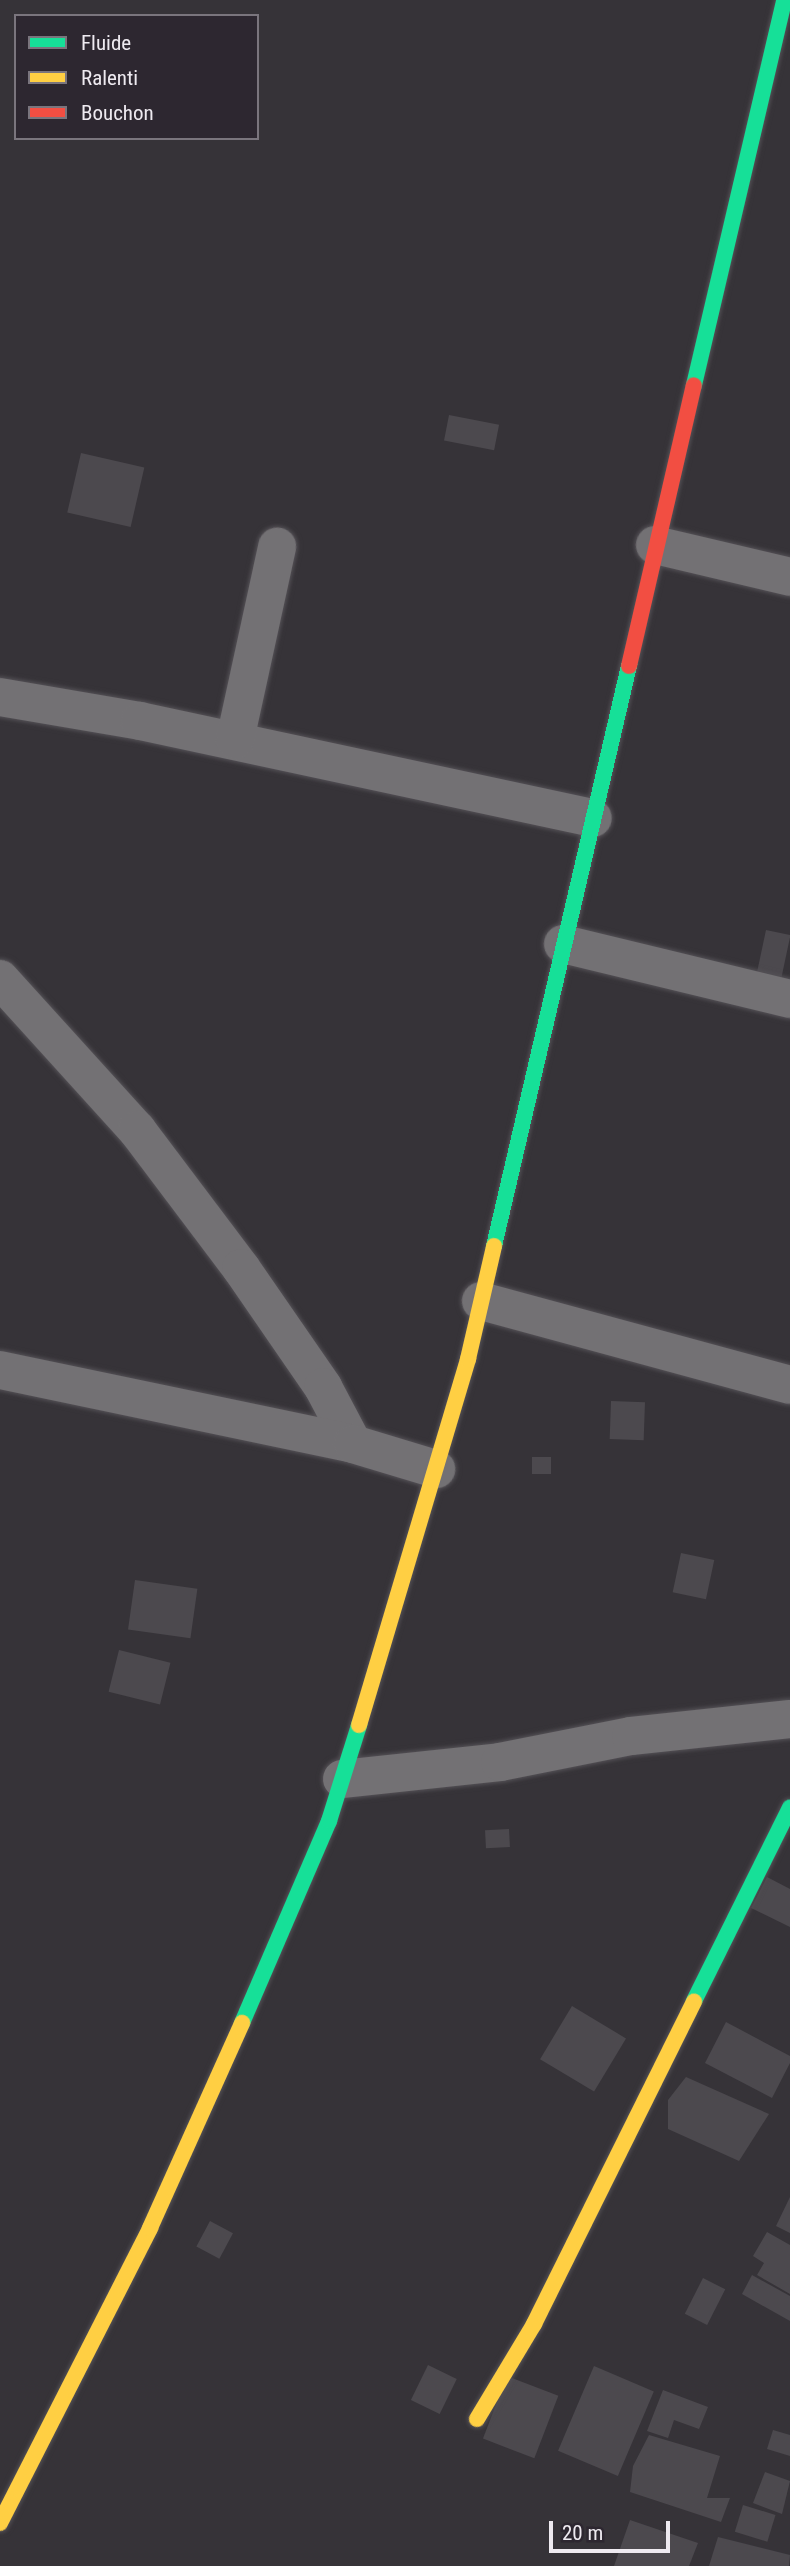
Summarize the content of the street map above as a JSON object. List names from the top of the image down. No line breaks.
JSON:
{"legend":["Fluide","Ralenti","Bouchon"],"scale_bar":"20 m"}
